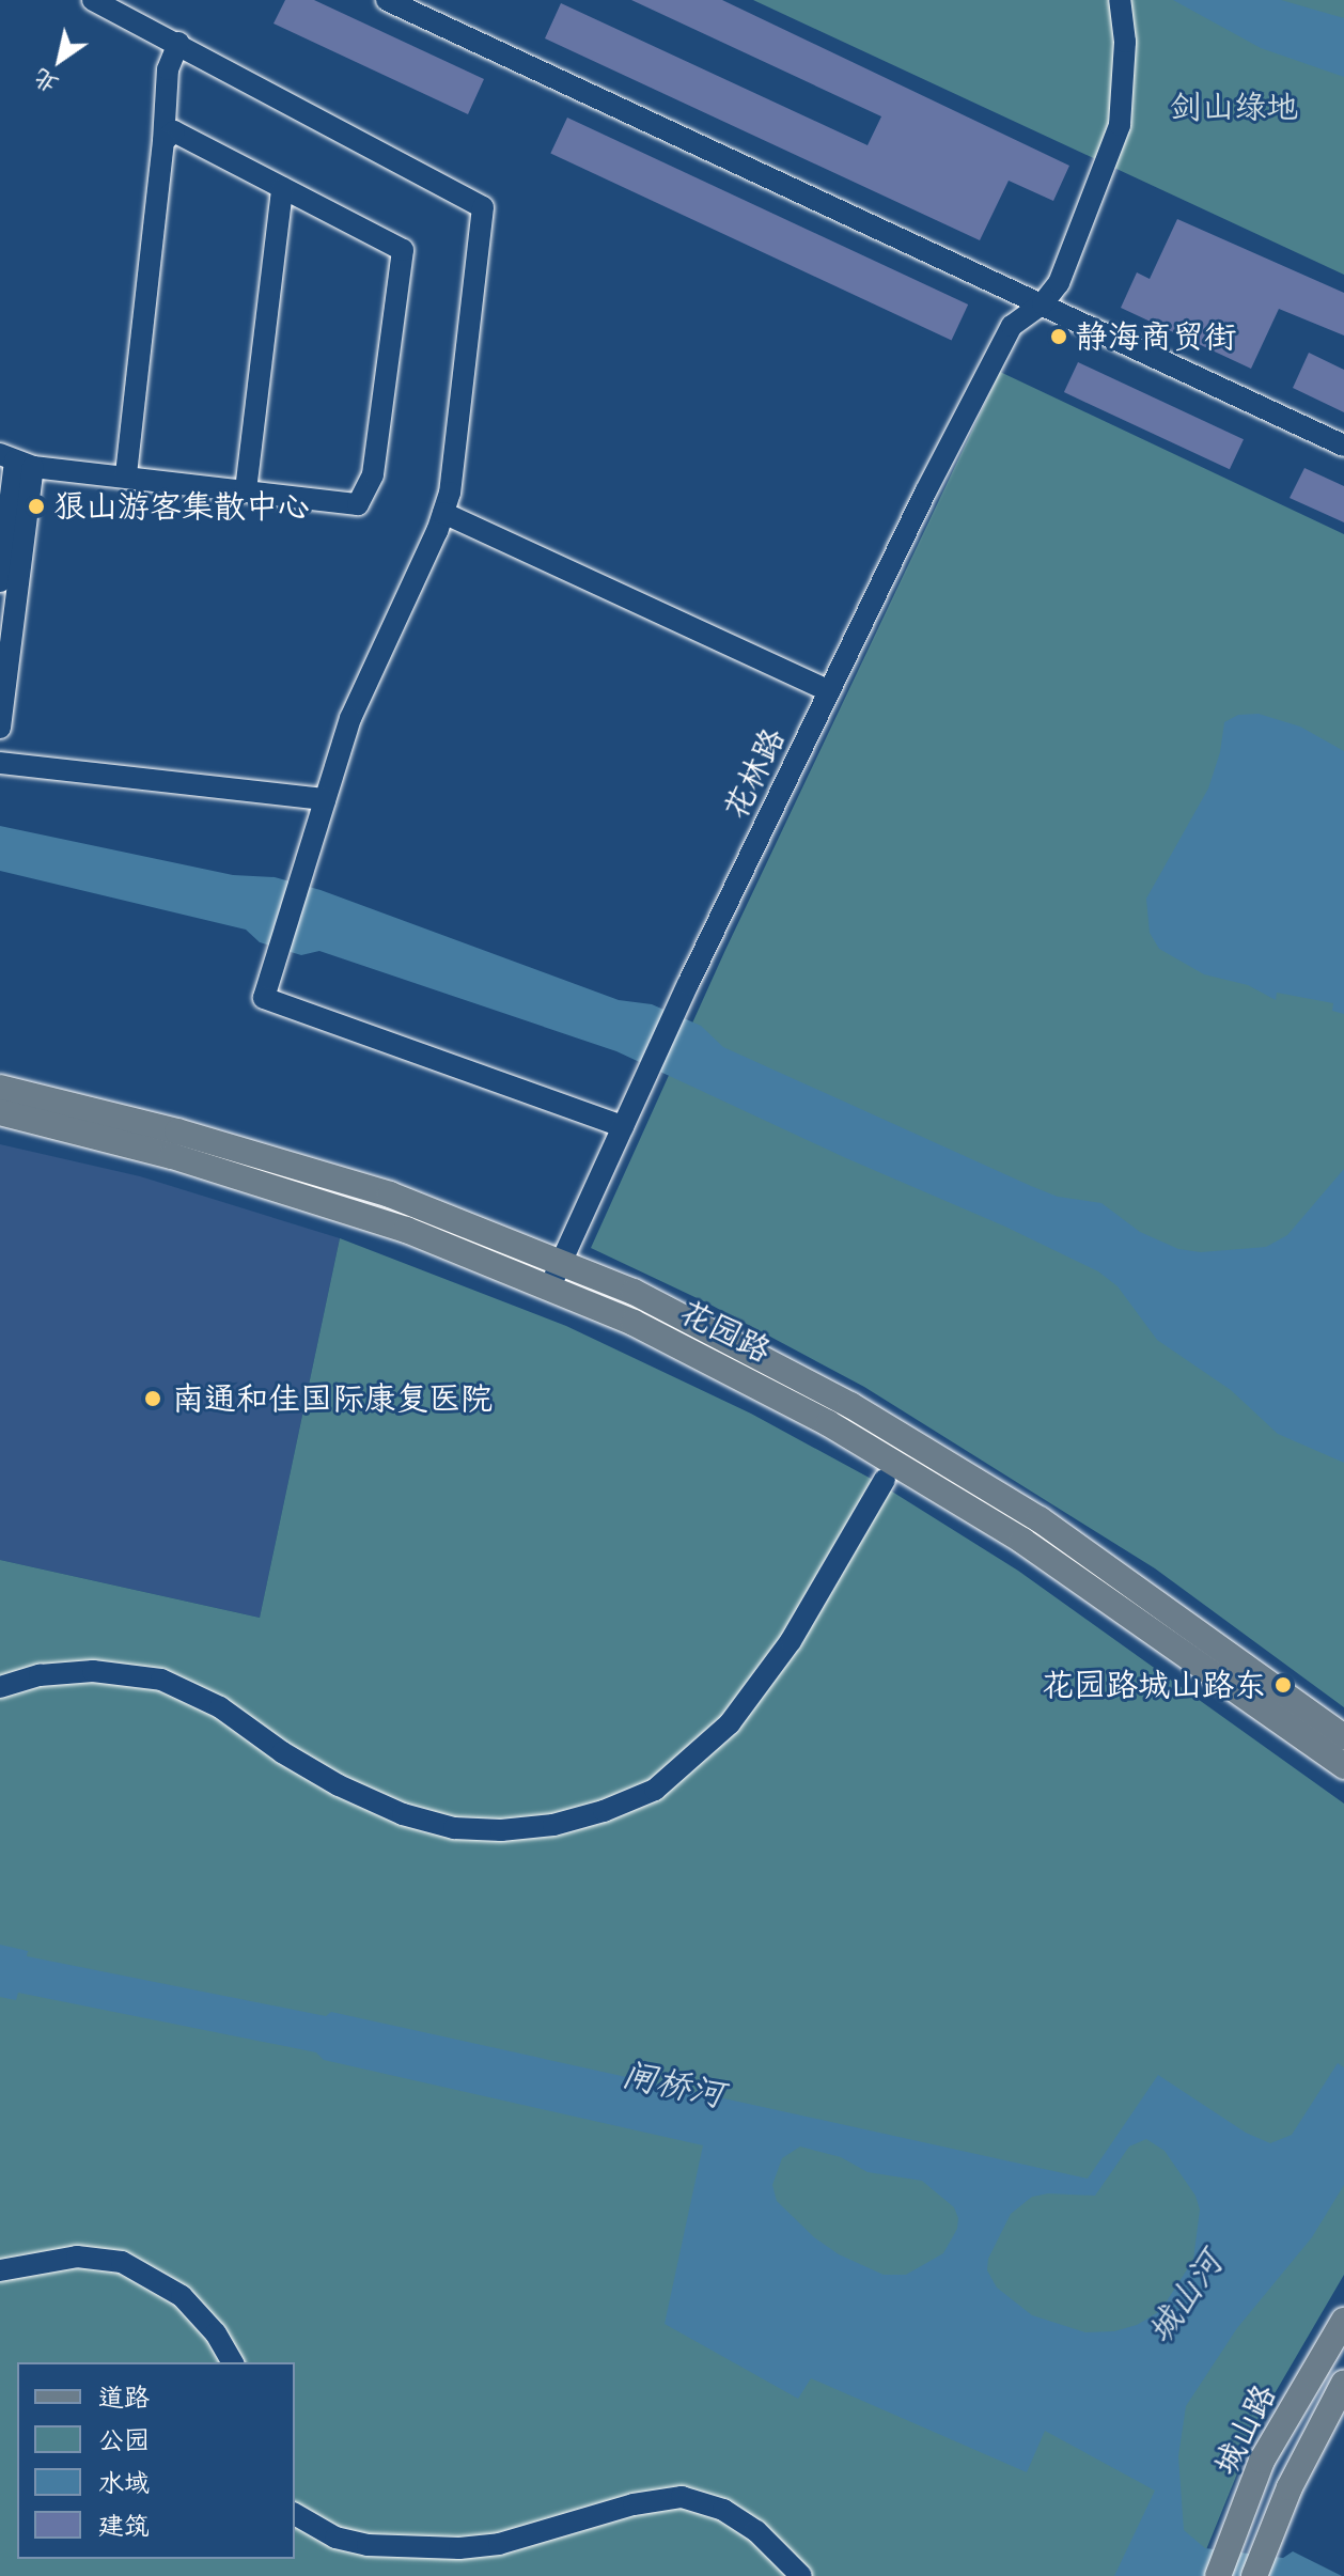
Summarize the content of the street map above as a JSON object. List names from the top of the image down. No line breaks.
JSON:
{"streets":{"main road":["花园路","城山路"],"street":["花林路"]},"crossings":[["花林路","花园路"]],"water":["闸桥河","城山河"],"parks":["剑山绿地"],"places":["静海商贸街","狼山游客集散中心","南通和佳国际康复医院","花园路城山路东"],"legend":["道路","公园","水域","建筑"],"north":"bottom left"}
